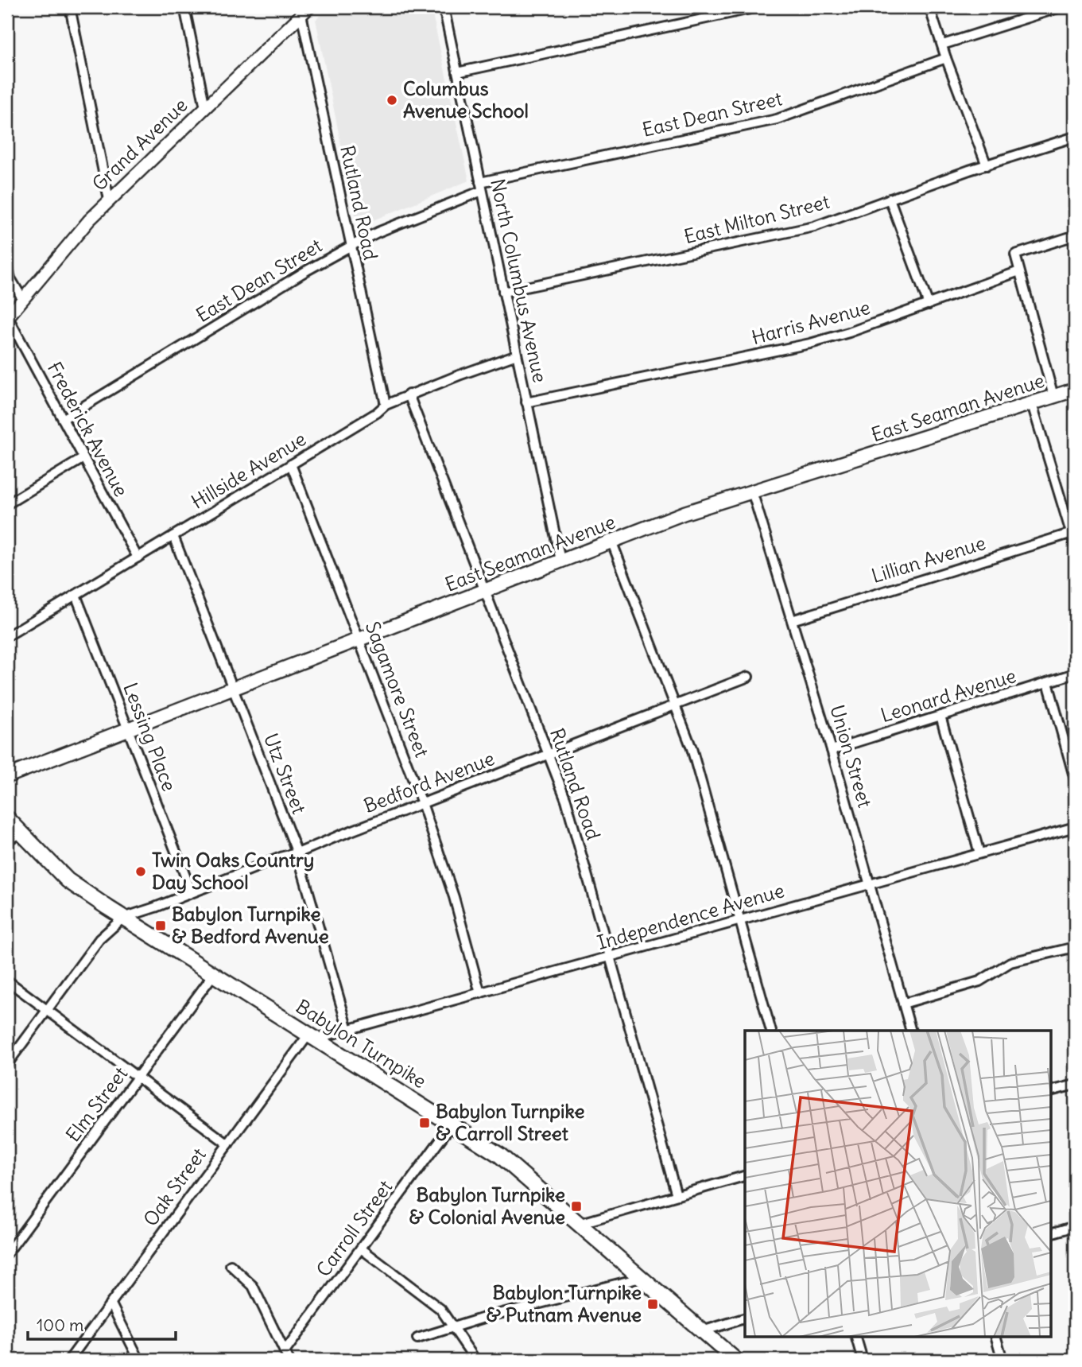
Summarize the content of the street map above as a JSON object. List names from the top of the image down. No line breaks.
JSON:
{"streets":{"main road":["East Seaman Avenue","Babylon Turnpike"],"street":["East Dean Street","Grand Avenue","Rutland Road","East Milton Street","North Columbus Avenue","Harris Avenue","Frederick Avenue","Hillside Avenue","Lillian Avenue","Sagamore Street","Leonard Avenue","Lessing Place","Union Street","Utz Street","Bedford Avenue","Independence Avenue","Elm Street","Oak Street","Carroll Street"]},"crossings":[["East Dean Street","Rutland Road"],["East Dean Street","North Columbus Avenue"],["East Dean Street","Frederick Avenue"],["Grand Avenue","Rutland Road"],["Grand Avenue","Frederick Avenue"],["Rutland Road","East Seaman Avenue"],["Rutland Road","Hillside Avenue"],["Rutland Road","Bedford Avenue"],["Rutland Road","Independence Avenue"],["East Milton Street","North Columbus Avenue"],["North Columbus Avenue","Harris Avenue"],["North Columbus Avenue","East Seaman Avenue"],["North Columbus Avenue","Hillside Avenue"],["East Seaman Avenue","Sagamore Street"],["East Seaman Avenue","Lessing Place"],["East Seaman Avenue","Union Street"],["East Seaman Avenue","Utz Street"],["Frederick Avenue","Hillside Avenue"],["Hillside Avenue","Sagamore Street"],["Hillside Avenue","Lessing Place"],["Hillside Avenue","Utz Street"],["Lillian Avenue","Union Street"],["Sagamore Street","Bedford Avenue"],["Sagamore Street","Independence Avenue"],["Leonard Avenue","Union Street"],["Lessing Place","Bedford Avenue"],["Union Street","Independence Avenue"],["Utz Street","Bedford Avenue"],["Utz Street","Independence Avenue"],["Bedford Avenue","Babylon Turnpike"],["Independence Avenue","Babylon Turnpike"],["Independence Avenue","Oak Street"],["Babylon Turnpike","Elm Street"],["Babylon Turnpike","Oak Street"],["Babylon Turnpike","Carroll Street"]],"places":{"other":["Columbus Avenue School","Twin Oaks Country Day School"],"transit":["Babylon Turnpike & Bedford Avenue","Babylon Turnpike & Carroll Street","Babylon Turnpike & Colonial Avenue","Babylon Turnpike & Putnam Avenue"]},"scale_bar":"100 m"}
